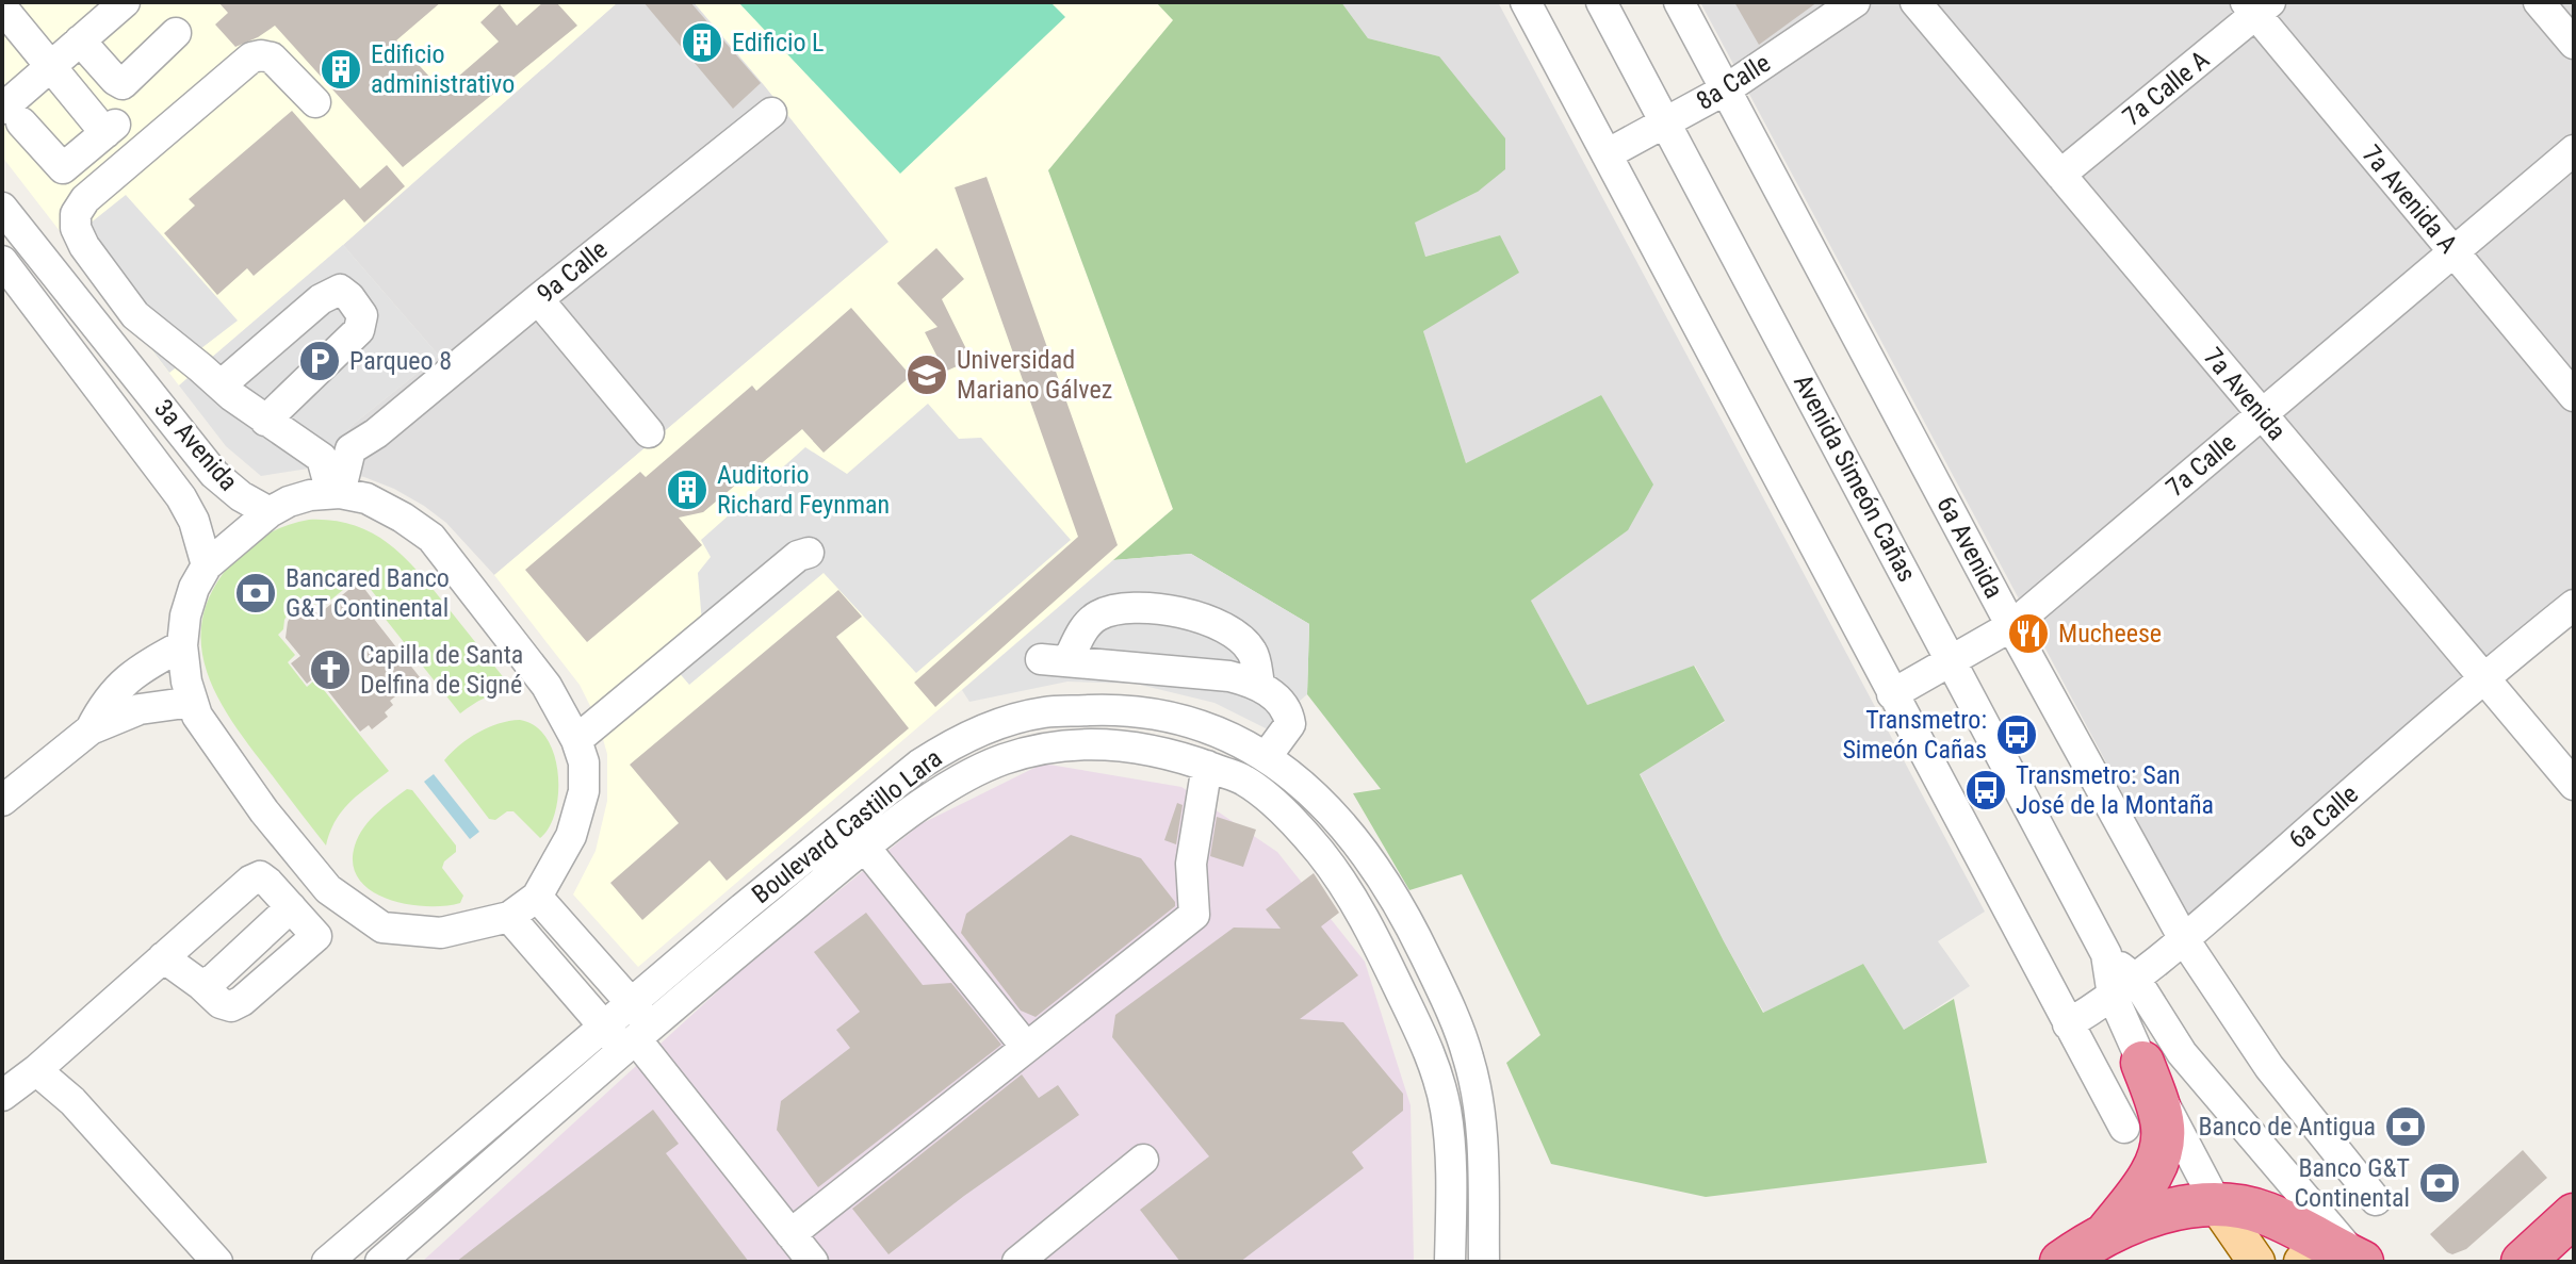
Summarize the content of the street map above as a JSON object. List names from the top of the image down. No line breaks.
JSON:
{"streets":{"street":["8a Calle","7a Calle A","7a Avenida A","9a Calle","7a Avenida","3a Avenida","7a Calle","Avenida Simeón Cañas","6a Avenida","6a Calle","Boulevard Castillo Lara"]},"crossings":[["8a Calle","Avenida Simeón Cañas"],["8a Calle","6a Avenida"],["7a Calle A","7a Avenida A"],["7a Calle A","7a Avenida"],["7a Avenida A","7a Calle"],["7a Avenida","7a Calle"],["7a Avenida","6a Calle"],["7a Calle","Avenida Simeón Cañas"],["7a Calle","6a Avenida"],["Avenida Simeón Cañas","6a Calle"],["6a Avenida","6a Calle"]],"places":{"building":["Edificio L","Edificio administrativo","Auditorio Richard Feynman"],"parking":["Parqueo 8"],"school or university":["Universidad Mariano Gálvez"],"bank":["Bancared Banco G&T Continental","Banco de Antigua","Banco G&T Continental"],"restaurant":["Mucheese"],"church":["Capilla de Santa Delfina de Signé"],"bus stop":["Transmetro: Simeón Cañas","Transmetro: San José de la Montaña"]}}
